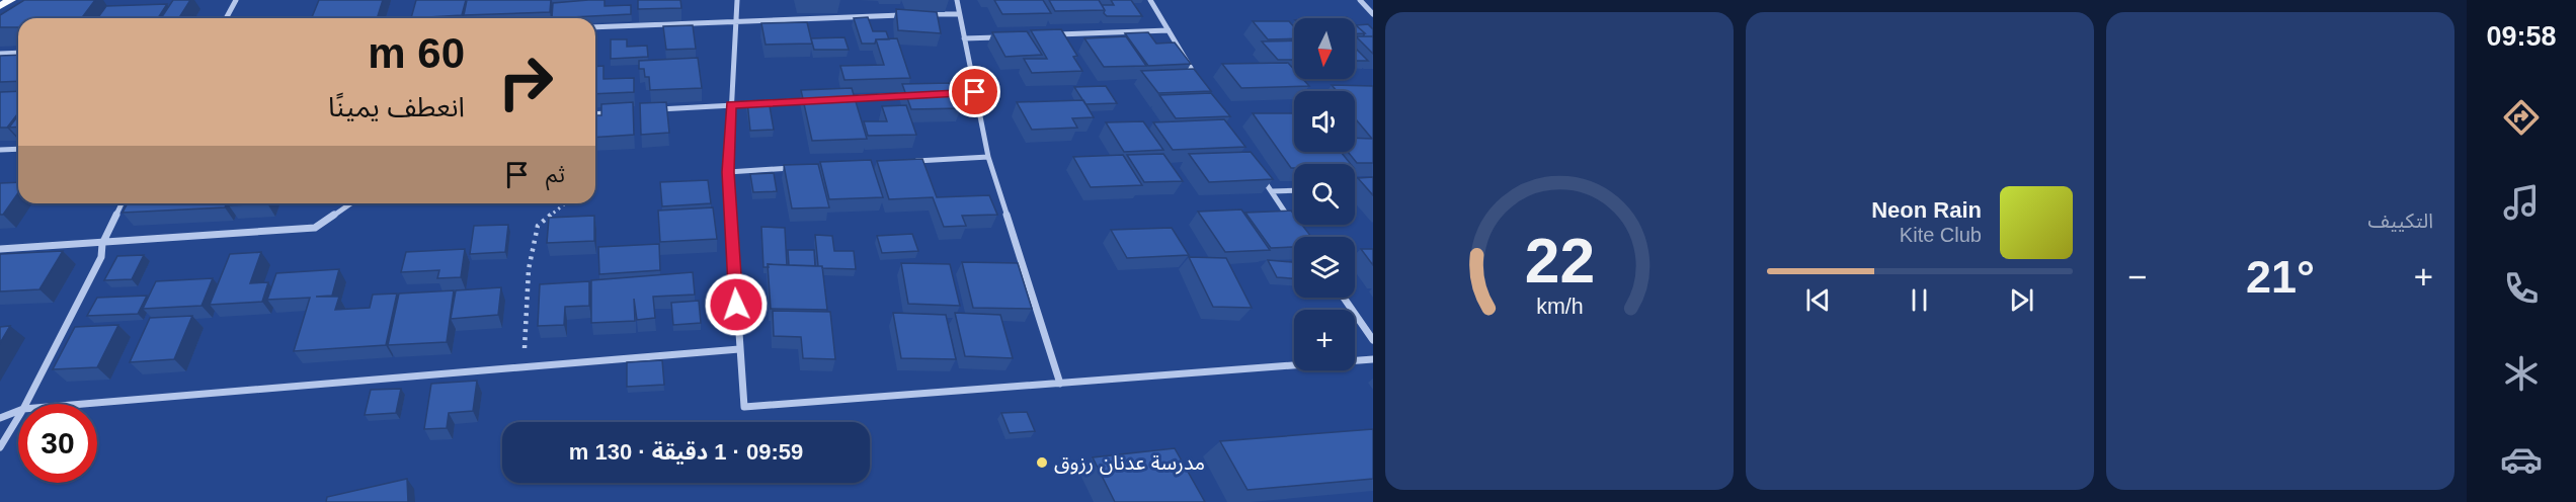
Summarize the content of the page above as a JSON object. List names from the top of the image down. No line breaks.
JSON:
{"places":["مدرسة عدنان رزوق"],"north":"bottom","page":{"tabs":"09:58","tile":"التكييف","map_buttons":"+","turn":["60 m","انعطف يمينًا"],"then":"ثم","song":["Neon Rain","Kite Club"],"heat":["−","21°","+"],"limit":"30","trip":"09:59 · 1 دقيقة · 130 m","gauge":["22","km/h"]}}
